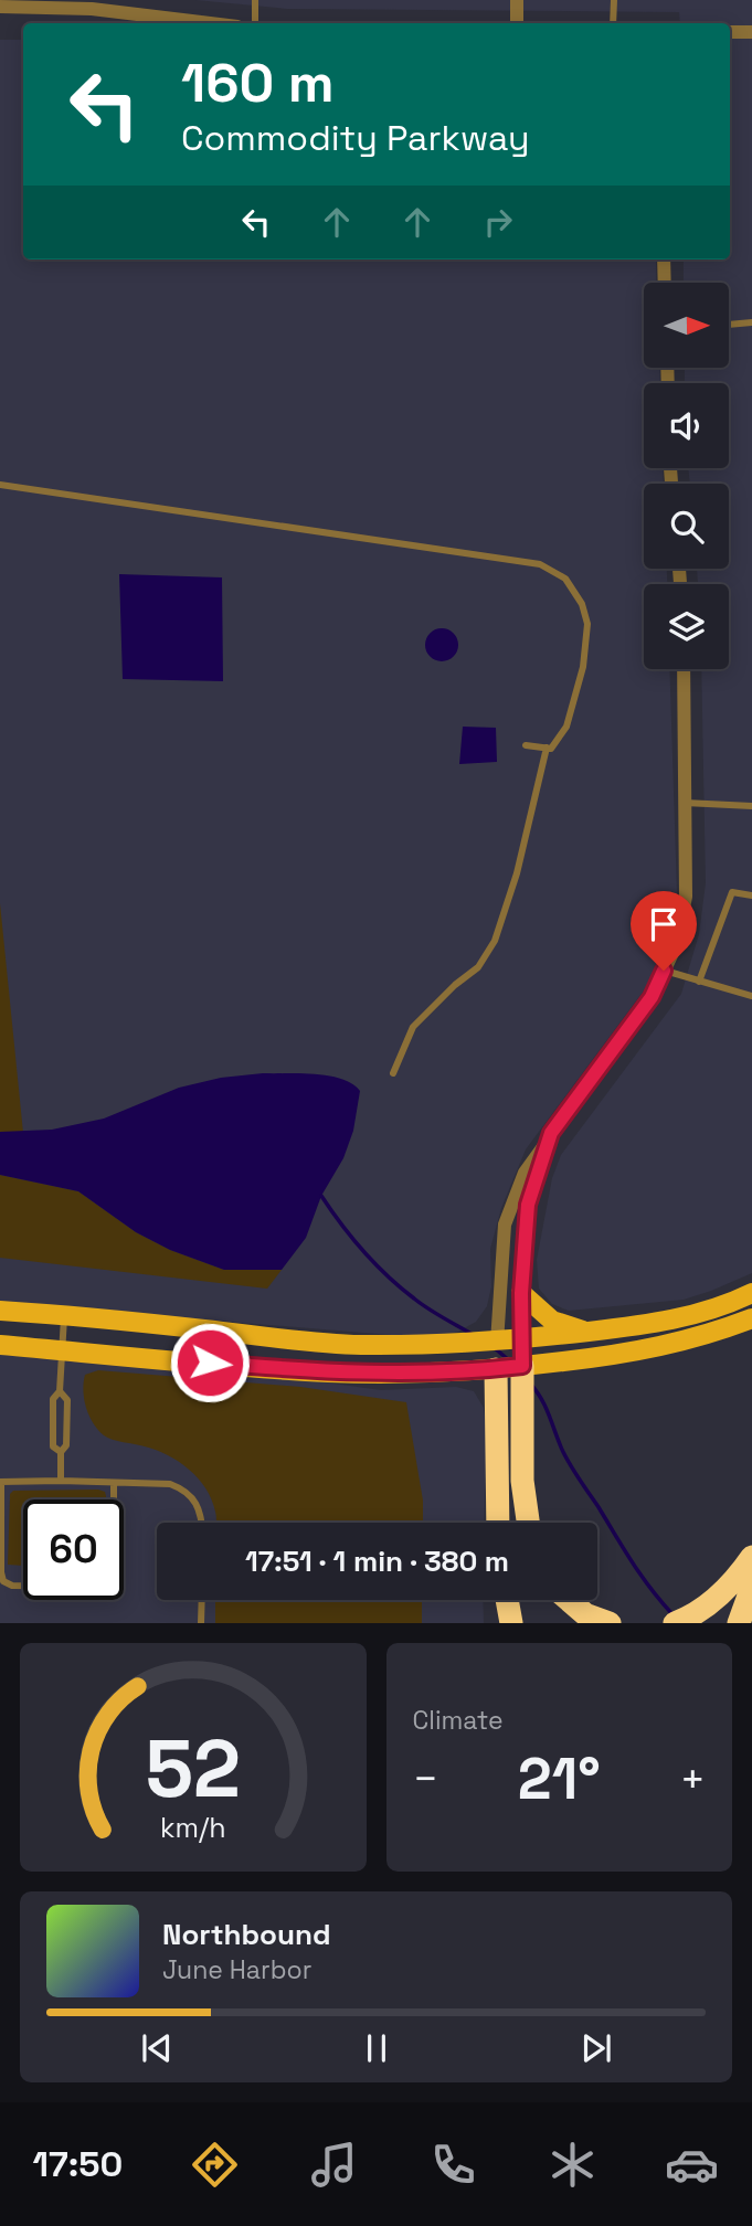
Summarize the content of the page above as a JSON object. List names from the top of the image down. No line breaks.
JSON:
{"north":"right","page":{"turn":["160 m","Commodity Parkway"],"limit":"60","trip":"17:51 · 1 min · 380 m","tile":"Climate","heat":["−","21°","+"],"song":["Northbound","June Harbor"],"tabs":"17:50","gauge":["52","km/h"]}}
